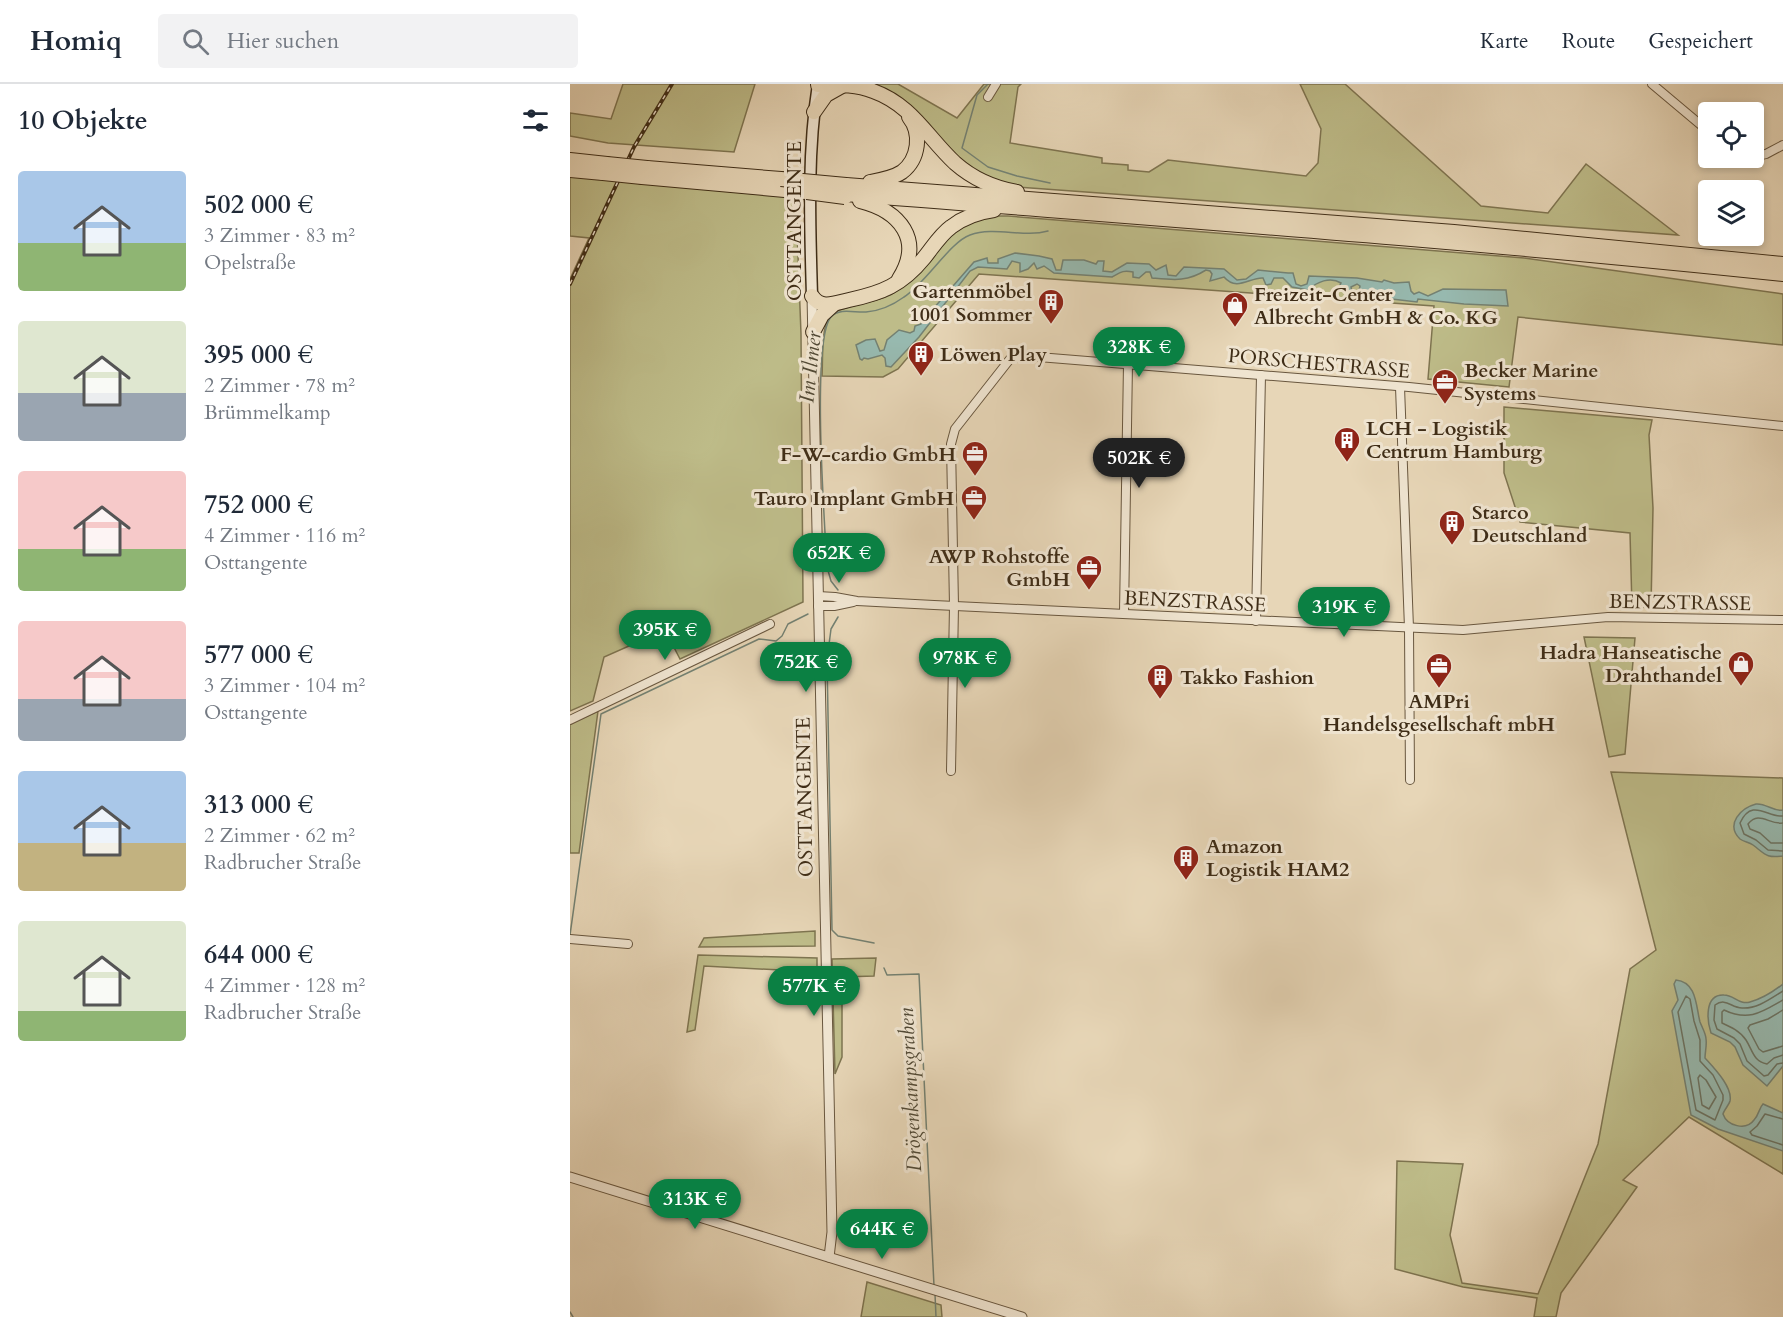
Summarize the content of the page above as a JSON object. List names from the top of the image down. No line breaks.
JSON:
{"streets":{"main road":["OSTTANGENTE"],"street":["PORSCHESTRASSE","BENZSTRASSE"]},"crossings":[["OSTTANGENTE","BENZSTRASSE"],["PORSCHESTRASSE","BENZSTRASSE"]],"water":["Im Ilmer","Drögenkampsgraben"],"places":{"building":["Gartenmöbel 1001 Sommer","Löwen Play","LCH - Logistik Centrum Hamburg","Starco Deutschland","Takko Fashion","Amazon Logistik HAM2"],"shop":["Freizeit-Center Albrecht GmbH & Co. KG","Hadra Hanseatische Drahthandel"],"office":["Becker Marine Systems","F-W-cardio GmbH","Tauro Implant GmbH","AWP Rohstoffe GmbH","AMPri Handelsgesellschaft mbH"]},"page":{"header":"Homiq","search":"Hier suchen","nav":["Karte","Route","Gespeichert"],"heading":"10 Objekte","list":[{"name":"502 000 €","note":"3 Zimmer · 83 m² · Opelstraße"},{"name":"395 000 €","note":"2 Zimmer · 78 m² · Brümmelkamp"},{"name":"752 000 €","note":"4 Zimmer · 116 m² · Osttangente"},{"name":"577 000 €","note":"3 Zimmer · 104 m² · Osttangente"},{"name":"313 000 €","note":"2 Zimmer · 62 m² · Radbrucher Straße"},{"name":"644 000 €","note":"4 Zimmer · 128 m² · Radbrucher Straße"}],"price":["328K €","502K €","652K €","319K €","395K €","978K €","752K €","577K €","313K €","644K €"]}}
